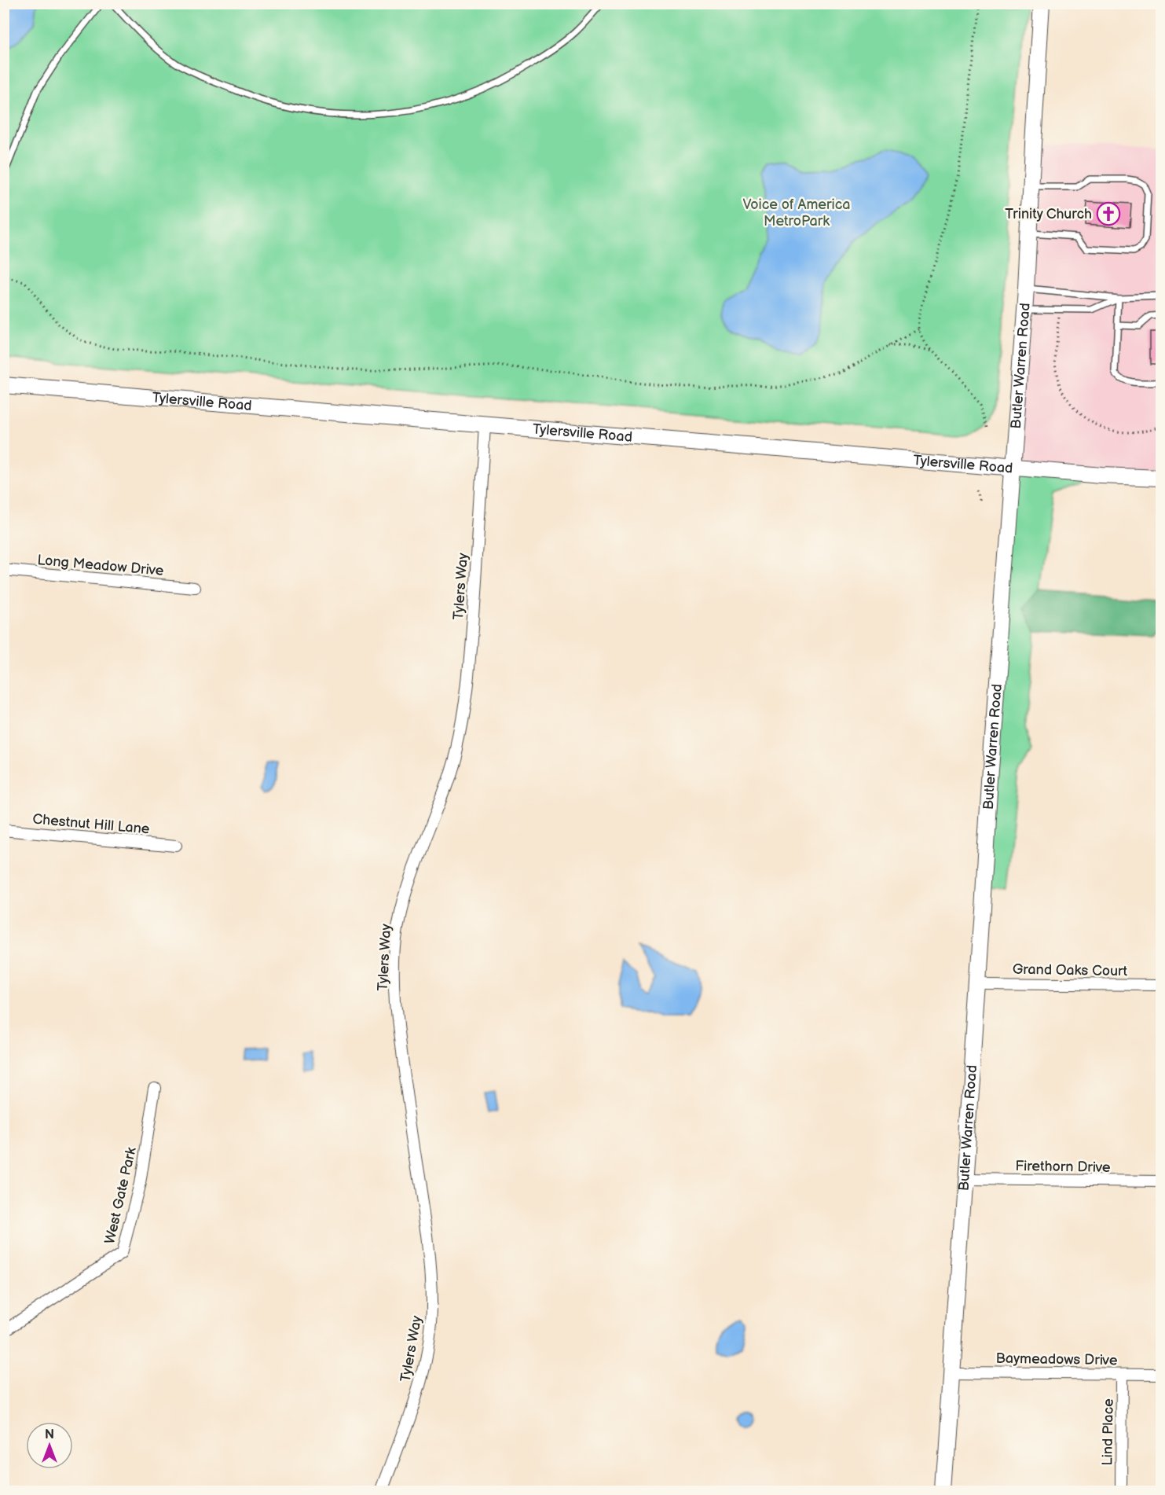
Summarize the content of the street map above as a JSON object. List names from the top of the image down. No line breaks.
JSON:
{"streets":{"main road":["Butler Warren Road","Tylersville Road"],"street":["Long Meadow Drive","Tylers Way","Chestnut Hill Lane","Grand Oaks Court","Firethorn Drive","West Gate Park","Baymeadows Drive","Lind Place"]},"crossings":[["Butler Warren Road","Tylersville Road"],["Butler Warren Road","Grand Oaks Court"],["Butler Warren Road","Firethorn Drive"],["Butler Warren Road","Baymeadows Drive"],["Tylersville Road","Tylers Way"],["Baymeadows Drive","Lind Place"]],"parks":["Voice of America MetroPark"],"places":{"church":["Trinity Church"]},"north":"top"}
